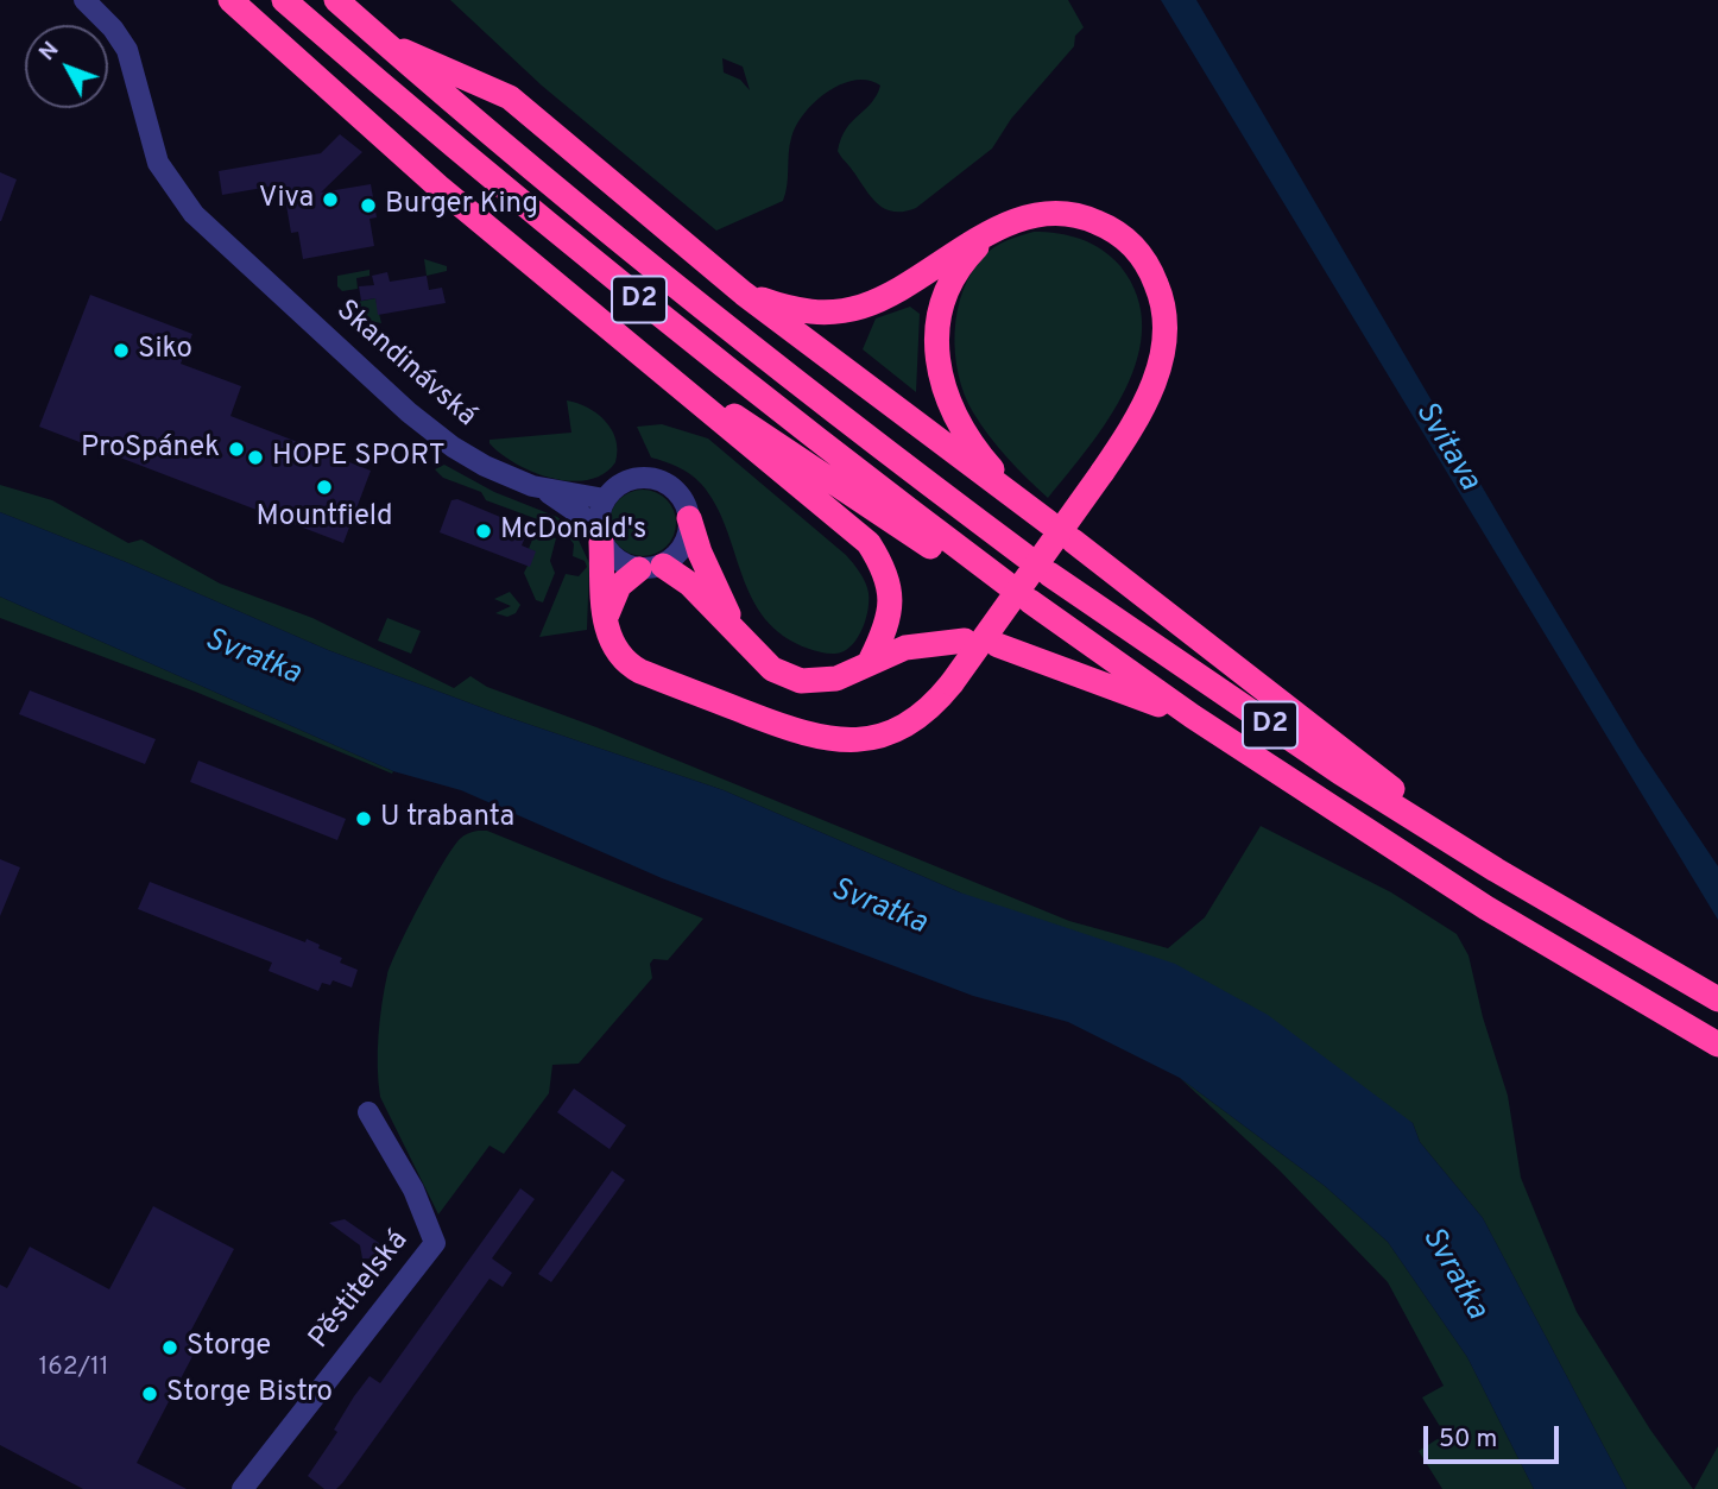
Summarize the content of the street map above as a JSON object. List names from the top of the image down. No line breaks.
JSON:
{"streets":{"highway":["D2"],"street":["Skandinávská","Pěstitelská"]},"water":["Svitava","Svratka"],"places":["Viva","Burger King","Siko","ProSpánek","HOPE SPORT","Mountfield","McDonald's","U trabanta","Storge","Storge Bistro"],"house_numbers":["162/11"],"scale_bar":"50 m","north":"top left"}
